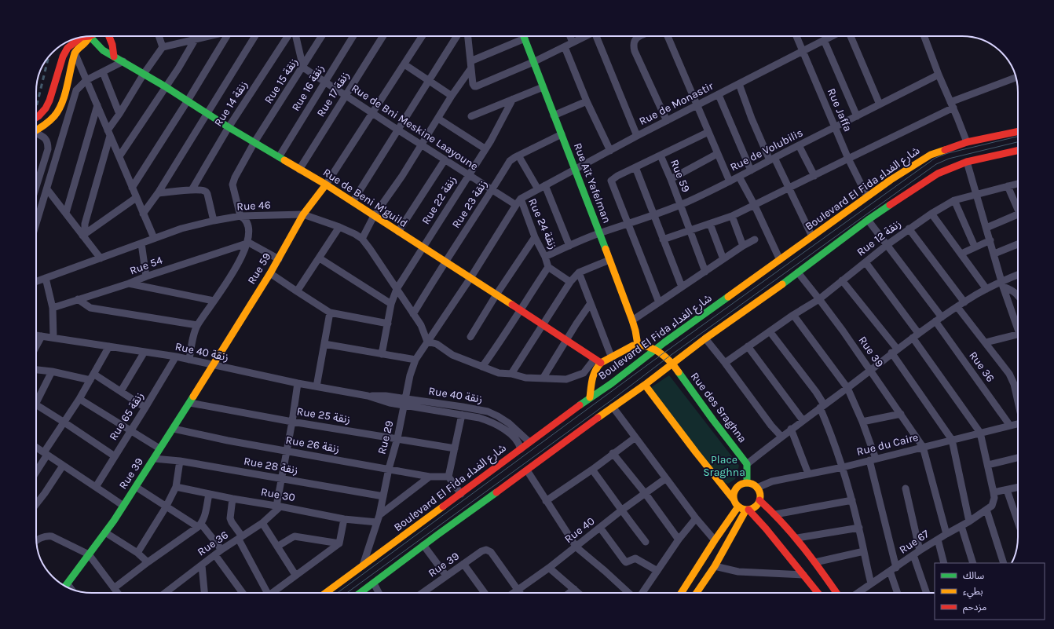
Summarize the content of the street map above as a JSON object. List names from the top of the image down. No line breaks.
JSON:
{"streets":{"street":["Rue 15 زنقة","Rue 16 زنقة","Rue 17 زنقة","Rue 14 زنقة","Rue de Monastir","Rue Jaffa","Rue de Bni Meskine Laayoune","Rue de Volubilis","Rue 59","Rue Aït Yafelman","Boulevard El Fida شارع الفداء","Rue de Beni M'guild","Rue 22 زنقة","Rue 23 زنقة","Rue 46","Rue 24 زنقة","Rue 12 زنقة","Rue 54","Rue 40 زنقة","Rue 39","Rue 36","Rue des Sraghna","Rue 25 زنقة","Rue 65 زنقة","Rue 29","Rue 26 زنقة","Rue du Caire","Rue 28 زنقة","Rue 30","Rue 40","Rue 67"]},"crossings":[["Rue 15 زنقة","Rue de Bni Meskine Laayoune"],["Rue 15 زنقة","Rue de Beni M'guild"],["Rue 16 زنقة","Rue de Bni Meskine Laayoune"],["Rue 16 زنقة","Rue de Beni M'guild"],["Rue 17 زنقة","Rue de Bni Meskine Laayoune"],["Rue 17 زنقة","Rue de Beni M'guild"],["Rue 14 زنقة","Rue de Beni M'guild"],["Rue de Monastir","Rue Jaffa"],["Rue de Monastir","Rue Aït Yafelman"],["Rue de Monastir","Rue 24 زنقة"],["Rue Jaffa","Rue de Volubilis"],["Rue Jaffa","Boulevard El Fida شارع الفداء"],["Rue de Bni Meskine Laayoune","Rue 22 زنقة"],["Rue de Bni Meskine Laayoune","Rue 23 زنقة"],["Rue de Bni Meskine Laayoune","Rue 24 زنقة"],["Rue de Volubilis","Rue 59"],["Rue de Volubilis","Rue Aït Yafelman"],["Rue de Volubilis","Rue 24 زنقة"],["Rue 59","Rue de Beni M'guild"],["Rue 59","Rue 46"],["Rue 59","Rue 54"],["Rue 59","Rue 40 زنقة"],["Rue 59","Rue 39"],["Boulevard El Fida شارع الفداء","Rue 40 زنقة"],["Boulevard El Fida شارع الفداء","Rue 29"],["Rue de Beni M'guild","Rue 22 زنقة"],["Rue de Beni M'guild","Rue 23 زنقة"],["Rue de Beni M'guild","Rue 24 زنقة"],["Rue 22 زنقة","Rue 46"],["Rue 23 زنقة","Rue 46"],["Rue 46","Rue 24 زنقة"],["Rue 46","Rue 29"],["Rue 24 زنقة","Rue 29"],["Rue 12 زنقة","Rue 39"],["Rue 40 زنقة","Rue 39"],["Rue 40 زنقة","Rue 65 زنقة"],["Rue 40 زنقة","Rue 29"],["Rue 39","Rue 25 زنقة"],["Rue 39","Rue 26 زنقة"],["Rue 39","Rue du Caire"],["Rue 39","Rue 28 زنقة"],["Rue 39","Rue 40"],["Rue 39","Rue 67"],["Rue 36","Rue du Caire"],["Rue 36","Rue 30"],["Rue 25 زنقة","Rue 29"],["Rue 29","Rue 26 زنقة"],["Rue 29","Rue 28 زنقة"],["Rue 29","Rue 30"]],"parks":["Place Sraghna"],"legend":["سالك","بطيء","مزدحم"]}
